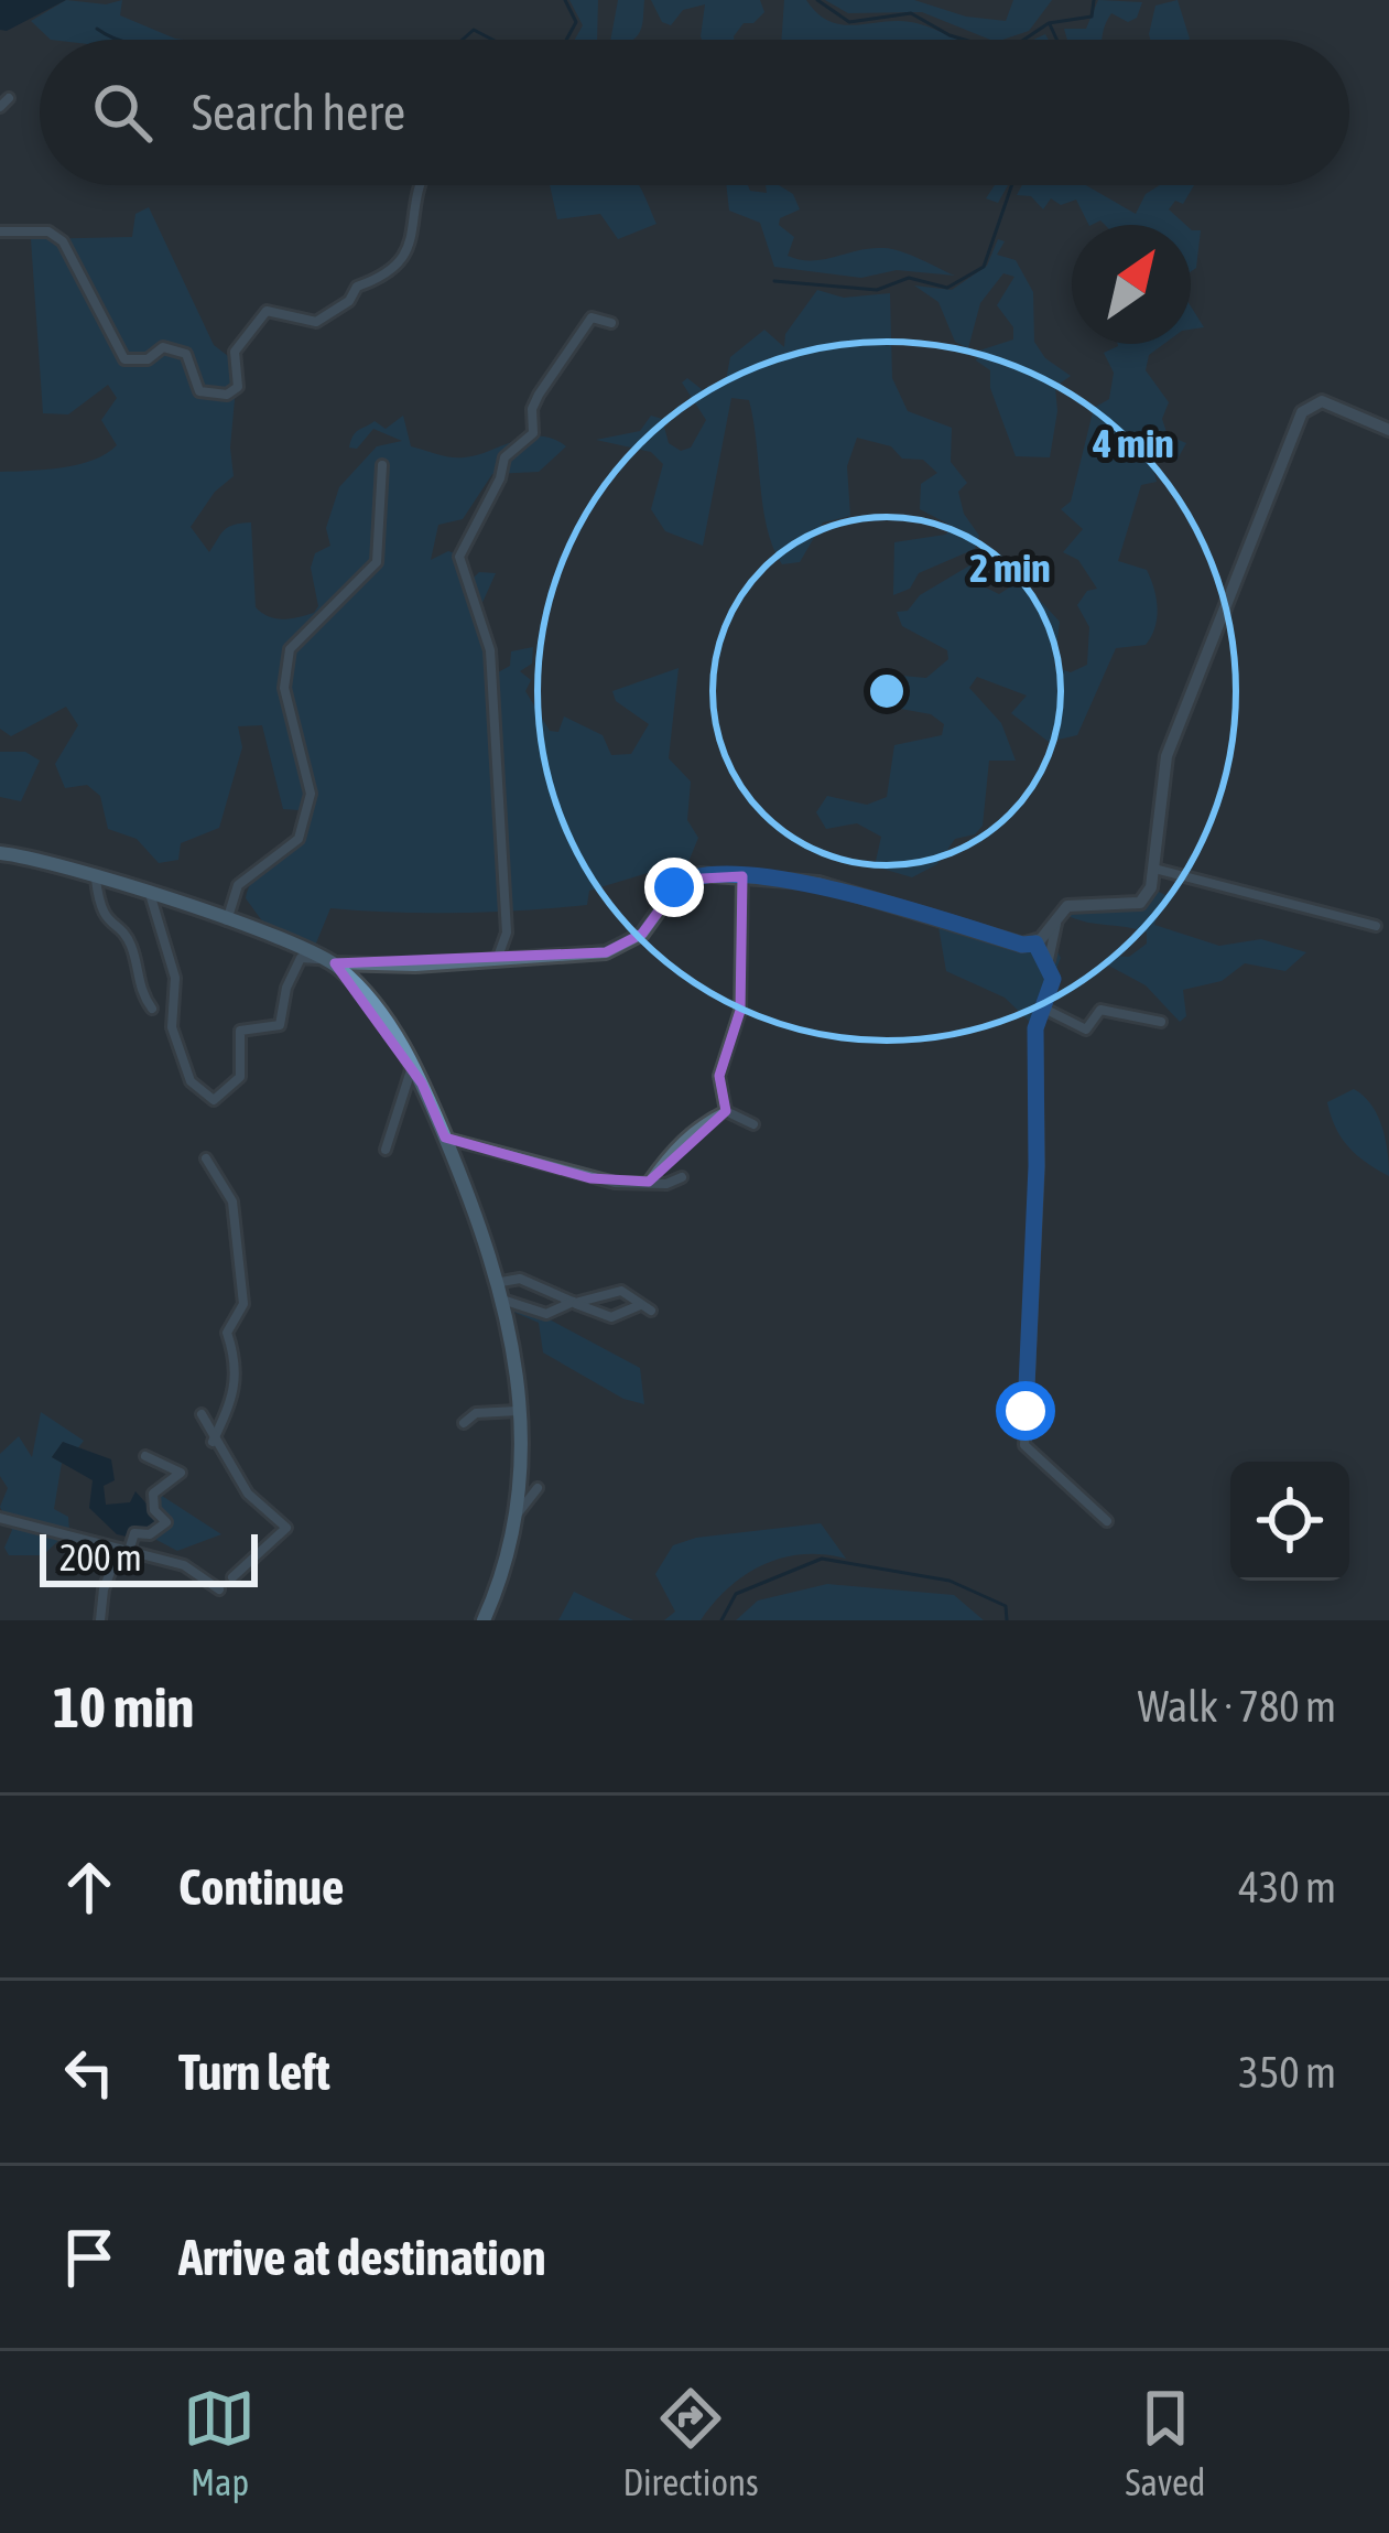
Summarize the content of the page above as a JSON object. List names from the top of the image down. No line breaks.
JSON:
{"scale_bar":"200 m","north":"top right","page":{"search":"Search here","scale":"200 m","heading":["10 min","Walk · 780 m"],"list":[["Continue","430 m"],["Turn left","350 m"],"Arrive at destination"],"nav":["Map","Directions","Saved"]},"rings":["4 min","2 min"]}
